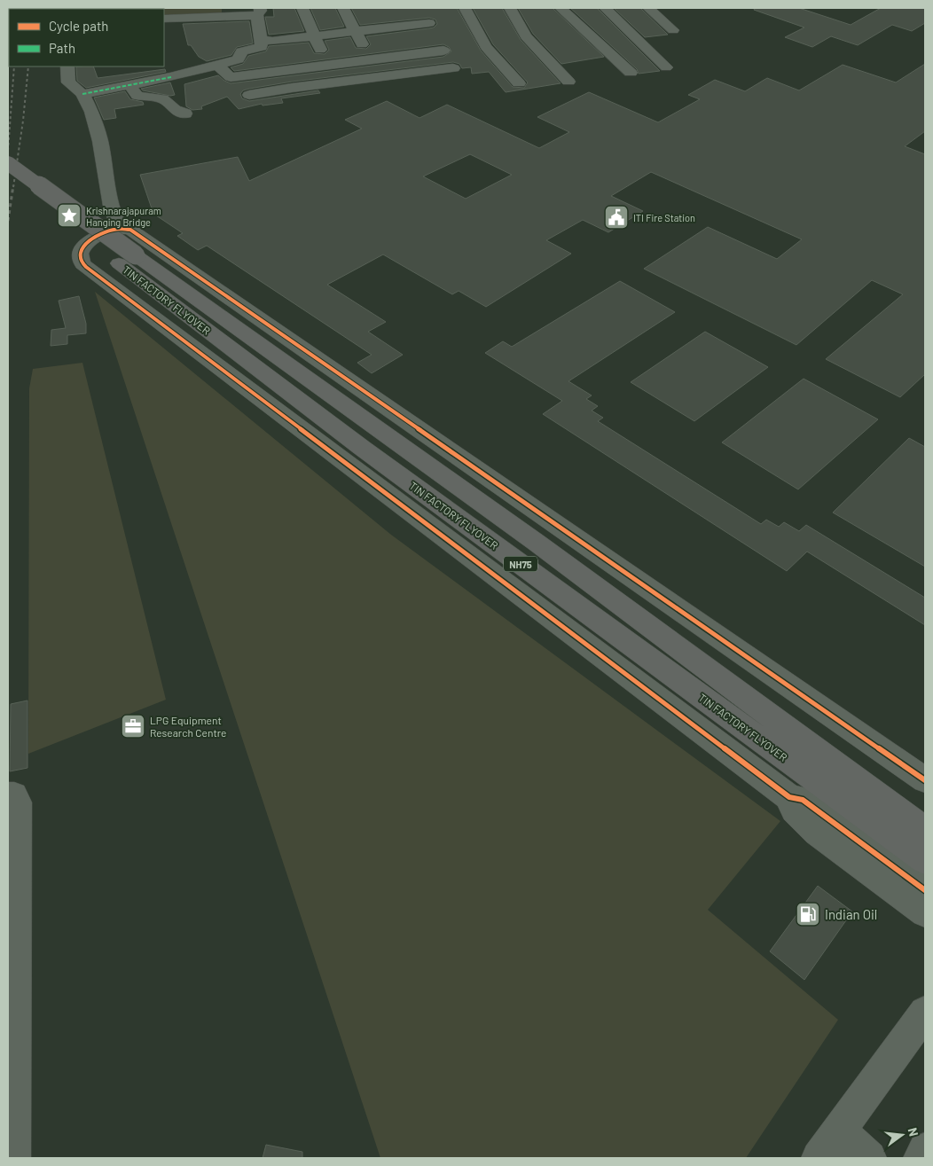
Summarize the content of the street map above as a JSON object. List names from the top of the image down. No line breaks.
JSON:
{"streets":{"highway":["TIN FACTORY FLYOVER","NH75"]},"places":{"place":["Krishnarajapuram Hanging Bridge"],"public building":["ITI Fire Station"],"office":["LPG Equipment Research Centre"],"fuel station":["Indian Oil"]},"legend":["Cycle path","Path"],"north":"right"}
